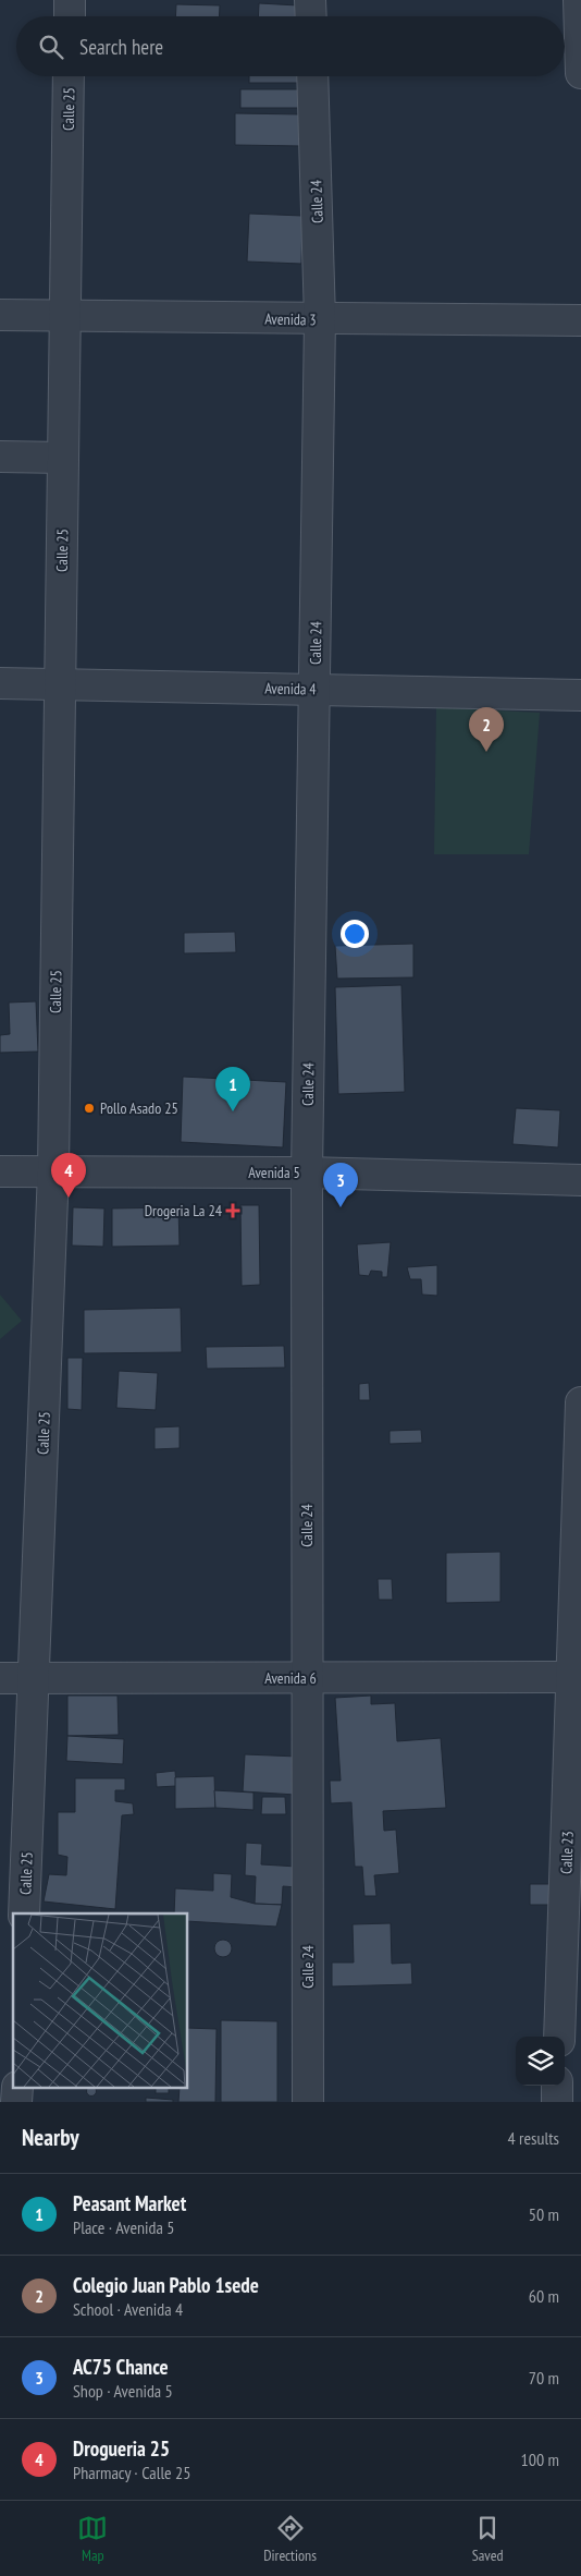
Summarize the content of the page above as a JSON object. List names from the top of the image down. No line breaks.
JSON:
{"streets":{"street":["Calle 25","Calle 24","Avenida 3","Avenida 4","Avenida 5","Avenida 6","Calle 23"]},"crossings":[["Calle 25","Avenida 3"],["Calle 25","Avenida 4"],["Calle 25","Avenida 5"],["Calle 25","Avenida 6"],["Calle 24","Avenida 3"],["Calle 24","Avenida 4"],["Calle 24","Avenida 5"],["Calle 24","Avenida 6"],["Avenida 6","Calle 23"]],"places":{"other":["Pollo Asado 25"],"health":["Drogeria La 24"]},"page":{"search":"Search here","pins":["2","1","4","3"],"heading":["Nearby","4 results"],"list":[{"mark":"1","name":"Peasant Market","note":"Place · Avenida 5","value":"50 m"},{"mark":"2","name":"Colegio Juan Pablo 1sede","note":"School · Avenida 4","value":"60 m"},{"mark":"3","name":"AC75 Chance","note":"Shop · Avenida 5","value":"70 m"},{"mark":"4","name":"Drogueria 25","note":"Pharmacy · Calle 25","value":"100 m"}],"nav":["Map","Directions","Saved"]}}
